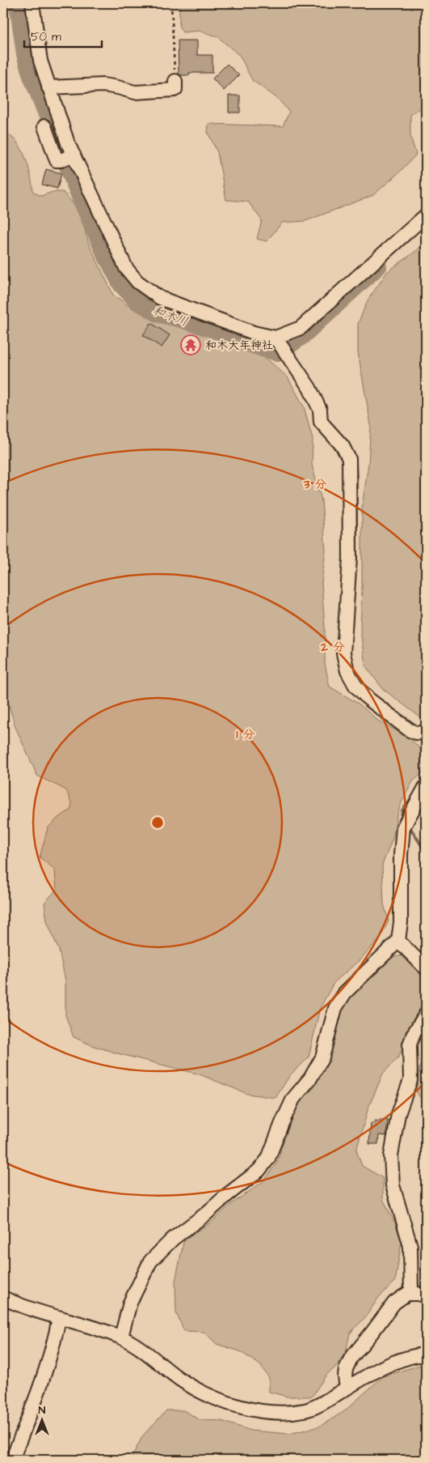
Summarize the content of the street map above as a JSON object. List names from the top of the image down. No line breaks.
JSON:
{"water":["和木川"],"places":{"temple":["和木大年神社"]},"scale_bar":"50 m","north":"top","rings":["3 分","2 分","1 分"]}
